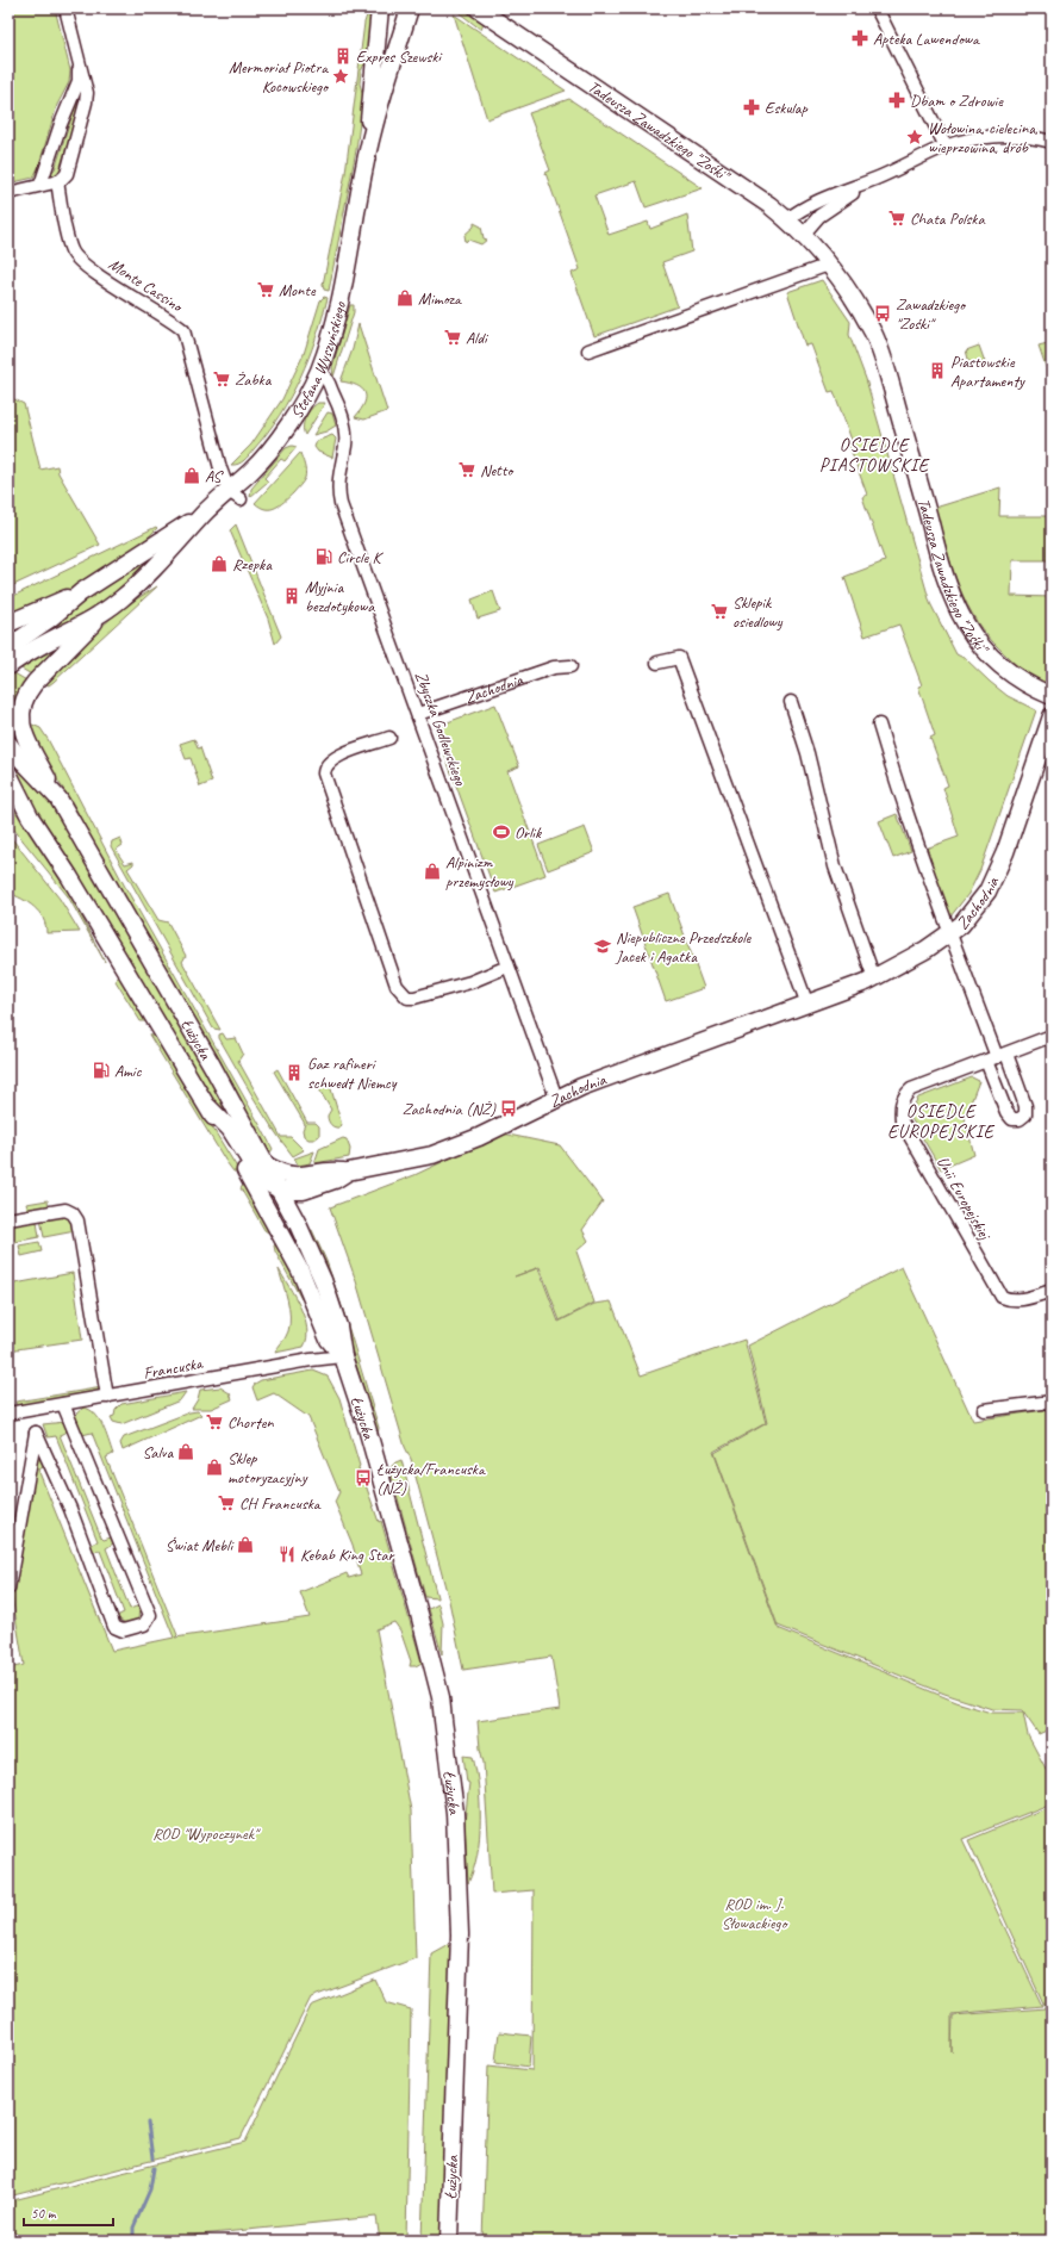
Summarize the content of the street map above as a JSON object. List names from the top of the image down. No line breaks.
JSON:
{"streets":{"street":["Tadeusza Zawadzkiego \"Zośki\"","Monte Cassino","Stefana Wyszyńskiego","Zachodnia","Zbyszka Godlewskiego","Łużycka","Unii Europejskiej","Francuska"]},"crossings":[["Monte Cassino","Stefana Wyszyńskiego"],["Stefana Wyszyńskiego","Zbyszka Godlewskiego"],["Zachodnia","Zbyszka Godlewskiego"],["Zachodnia","Łużycka"],["Łużycka","Francuska"]],"districts":["OSIEDLE PIASTOWSKIE","OSIEDLE EUROPEJSKIE"],"parks":["ROD \"Wypoczynek\"","ROD im. J. Słowackiego"],"places":{"pharmacy":["Apteka Lawendowa","Dbam o Zdrowie","Eskulap"],"building":["Expres Szewski","Piastowskie Apartamenty","Myjnia bezdotykowa","Gaz rafineri schwedt Niemcy"],"place":["Mermoriał Piotra Kocowskiego","Wołowina, cielecina, wieprzowina, drób"],"supermarket":["Chata Polska","Monte","Aldi","Żabka","Netto","Sklepik osiedlowy","Chorten","CH Francuska"],"shop":["Mimoza","AS","Rzepka","Alpinizm przemysłowy","Salva","Sklep motoryzacyjny","Świat Mebli"],"bus stop":["Zawadzkiego \"Zośki\"","Zachodnia (NŻ)","Łużycka/Francuska (NŻ)"],"fuel station":["Circle K","Amic"],"sports":["Orlik"],"school or university":["Niepubliczne Przedszkole Jacek i Agatka"],"restaurant":["Kebab King Star"]},"scale_bar":"50 m"}
